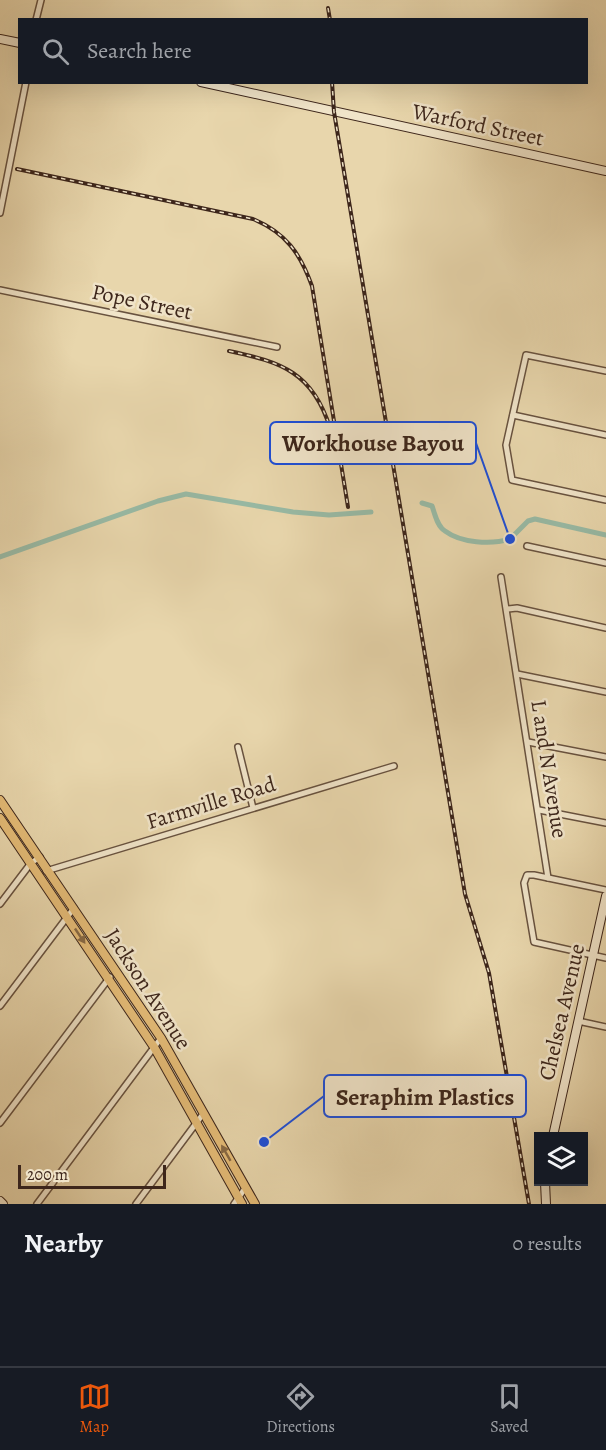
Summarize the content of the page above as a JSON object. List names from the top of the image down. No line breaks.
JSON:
{"streets":{"main road":["Warford Street","Jackson Avenue","Chelsea Avenue"],"street":["Pope Street","L and N Avenue","Farmville Road"]},"crossings":[["Farmville Road","Jackson Avenue"]],"places":["Workhouse Bayou","Seraphim Plastics"],"scale_bar":"200 m","page":{"search":"Search here","scale":"200 m","heading":["Nearby","0 results"],"nav":["Map","Directions","Saved"]}}
